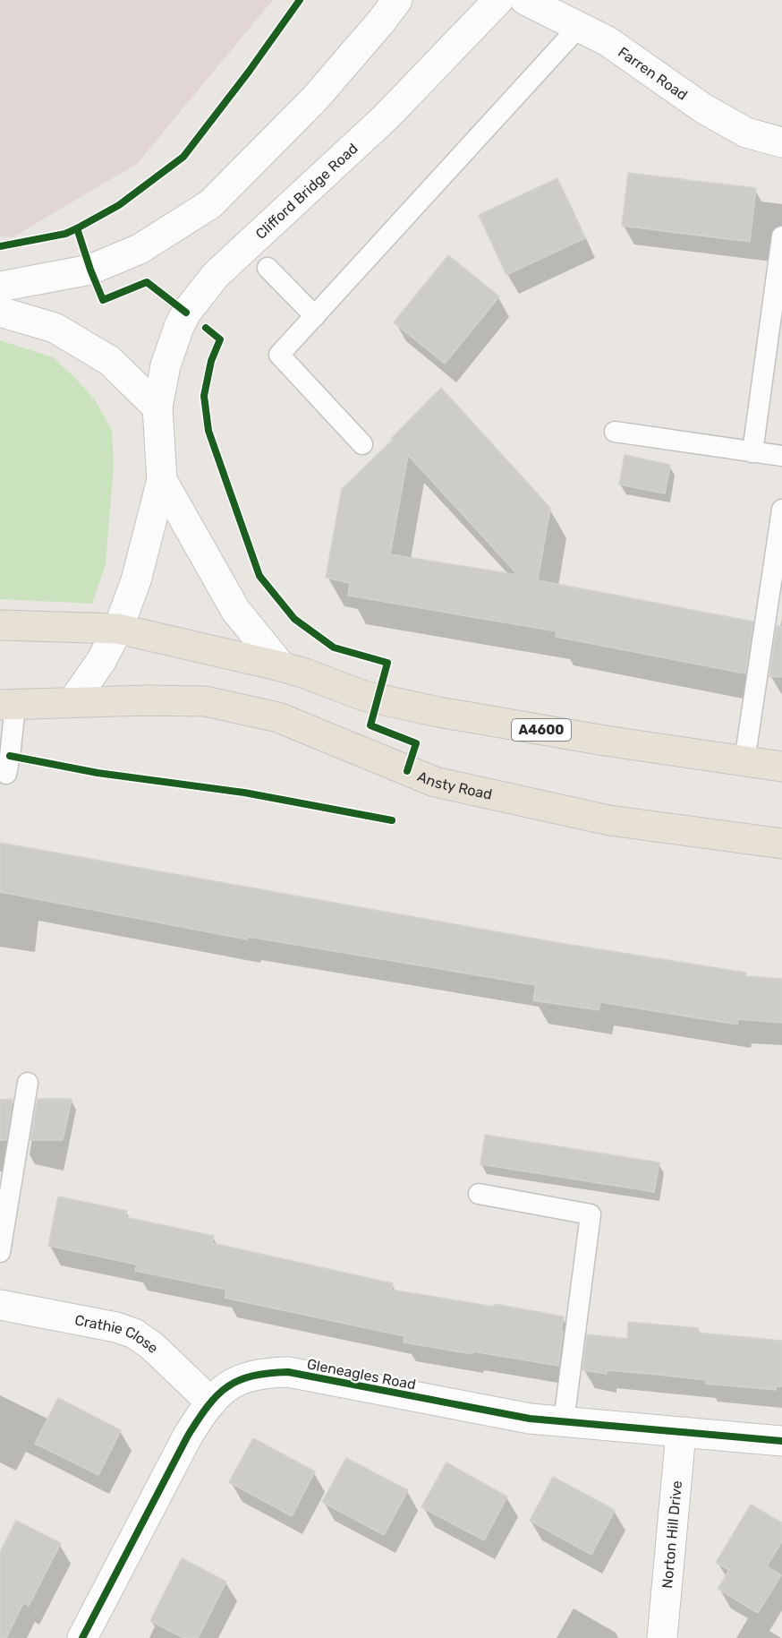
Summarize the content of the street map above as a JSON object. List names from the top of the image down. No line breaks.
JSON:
{"streets":{"highway":["A4600","Ansty Road"],"main road":["Farren Road","Clifford Bridge Road","Crathie Close","Gleneagles Road","Norton Hill Drive"]},"crossings":[["Crathie Close","Gleneagles Road"],["Gleneagles Road","Norton Hill Drive"]]}
